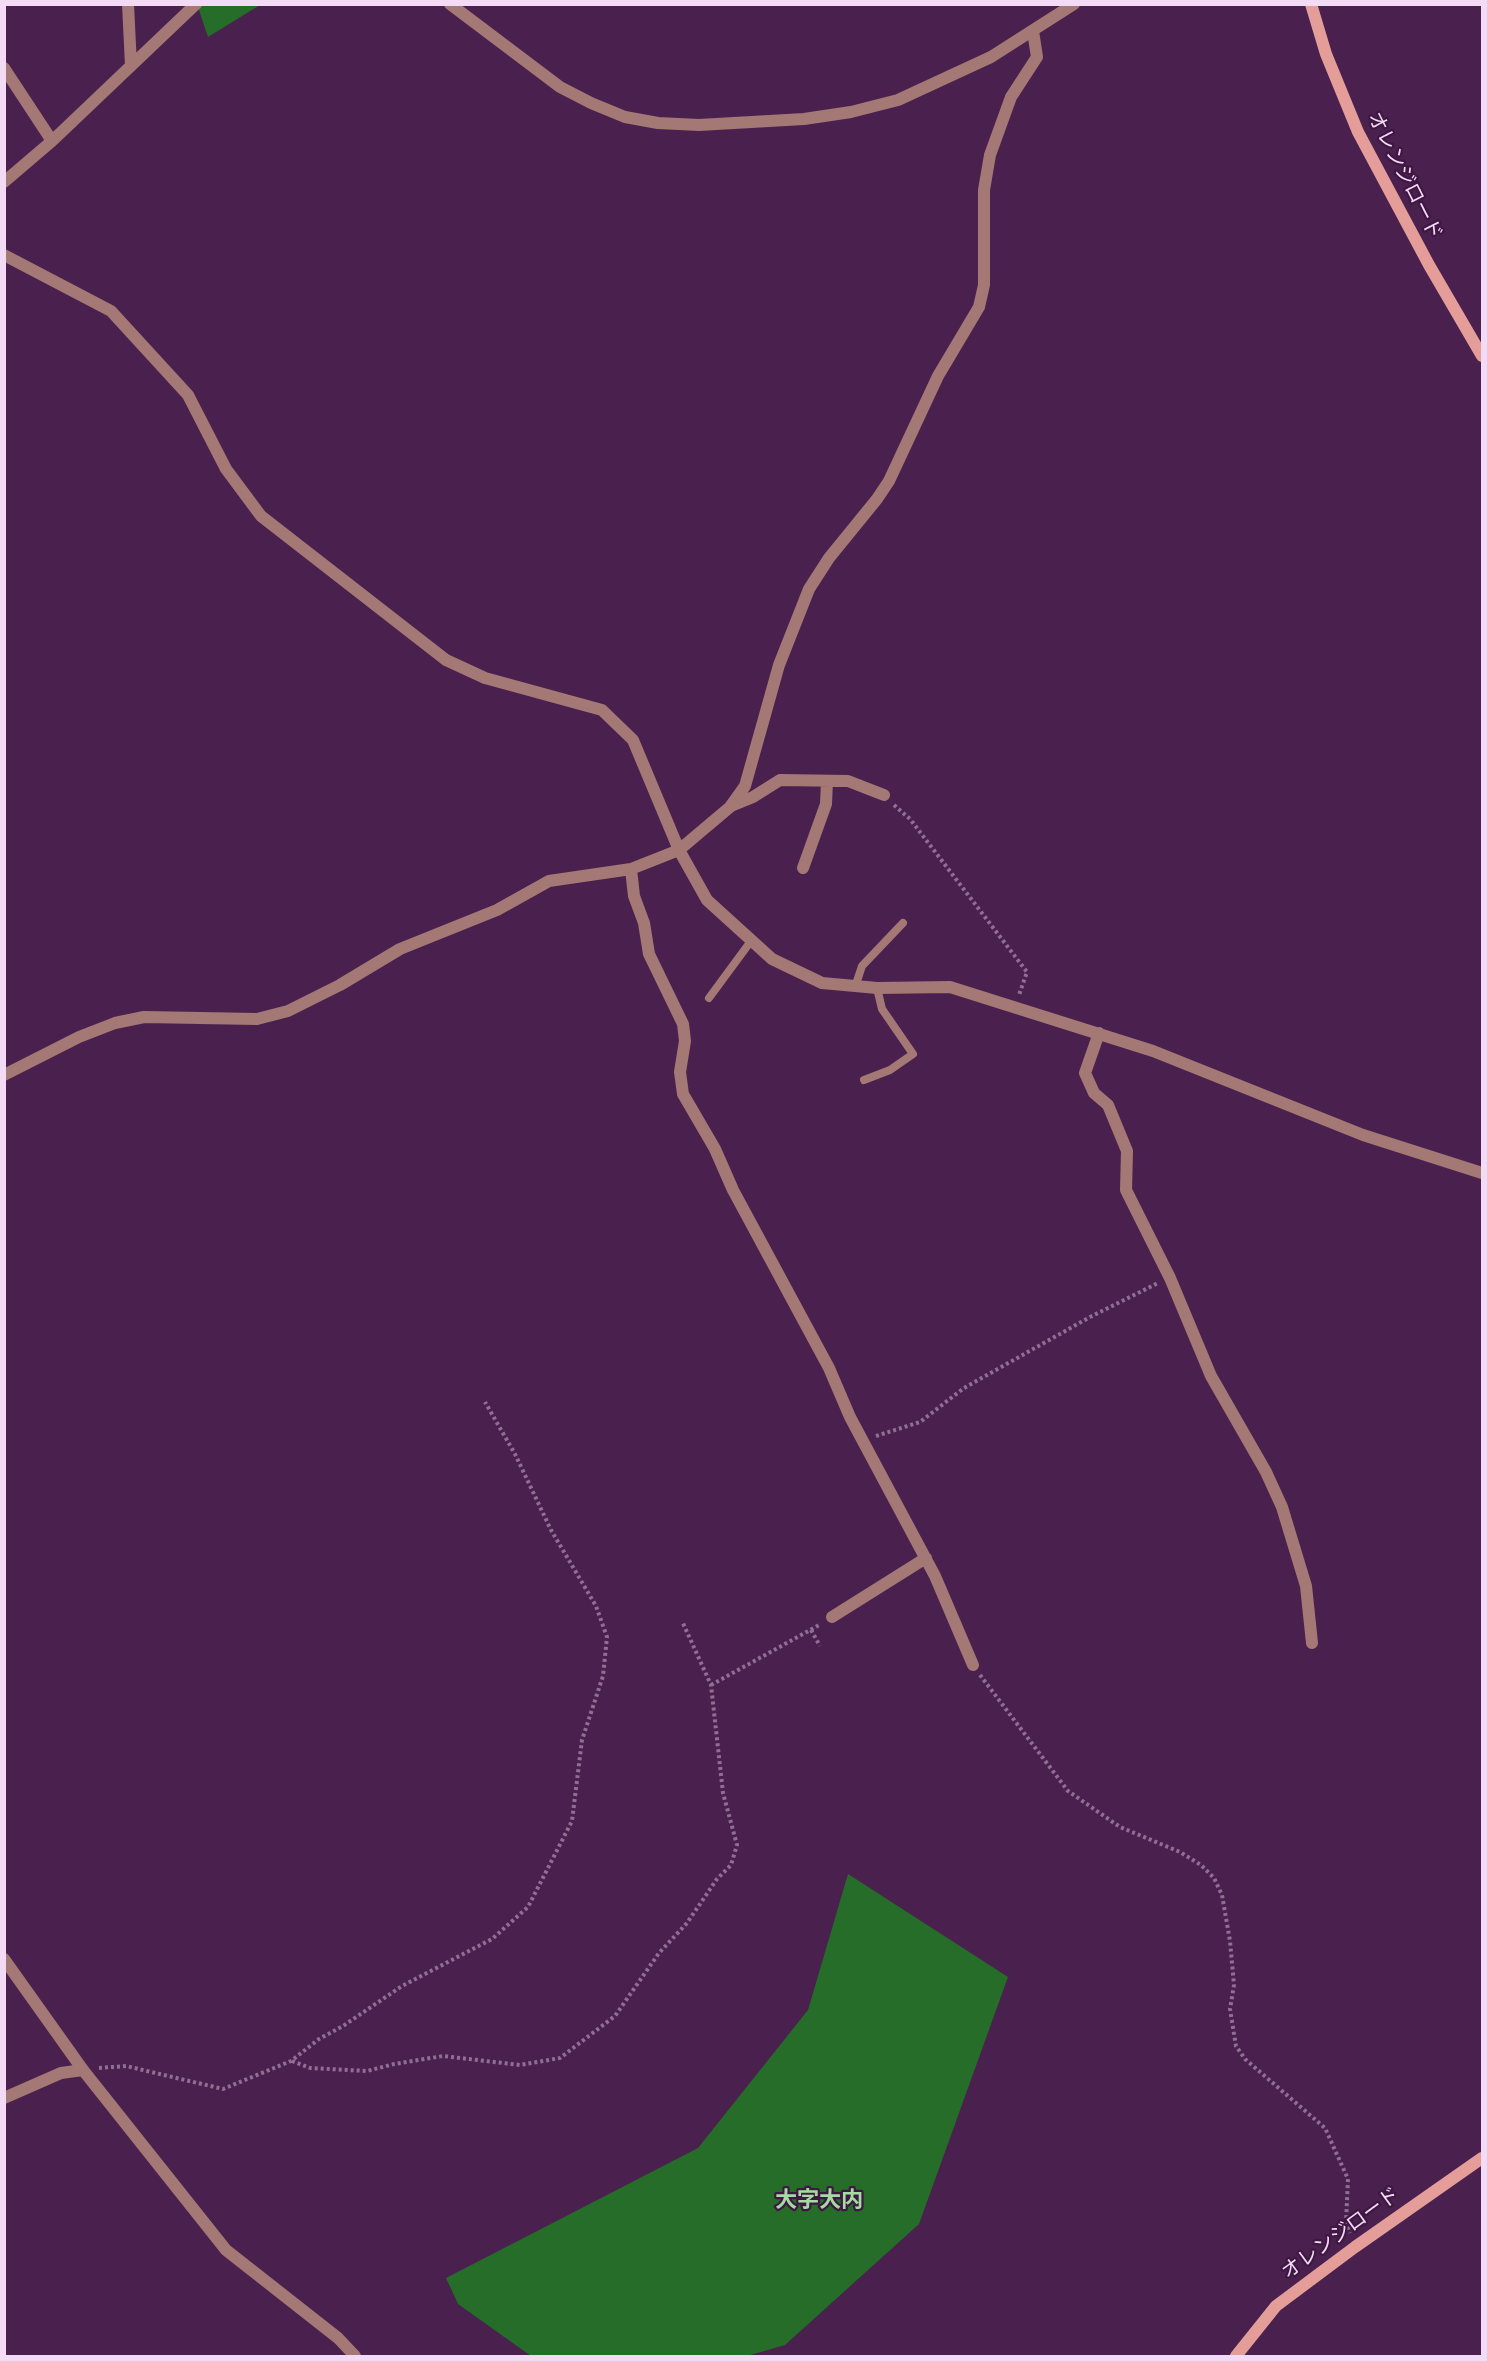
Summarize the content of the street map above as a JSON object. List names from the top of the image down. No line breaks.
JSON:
{"streets":{"street":["オレンジロード"]},"districts":["大字大内"]}
